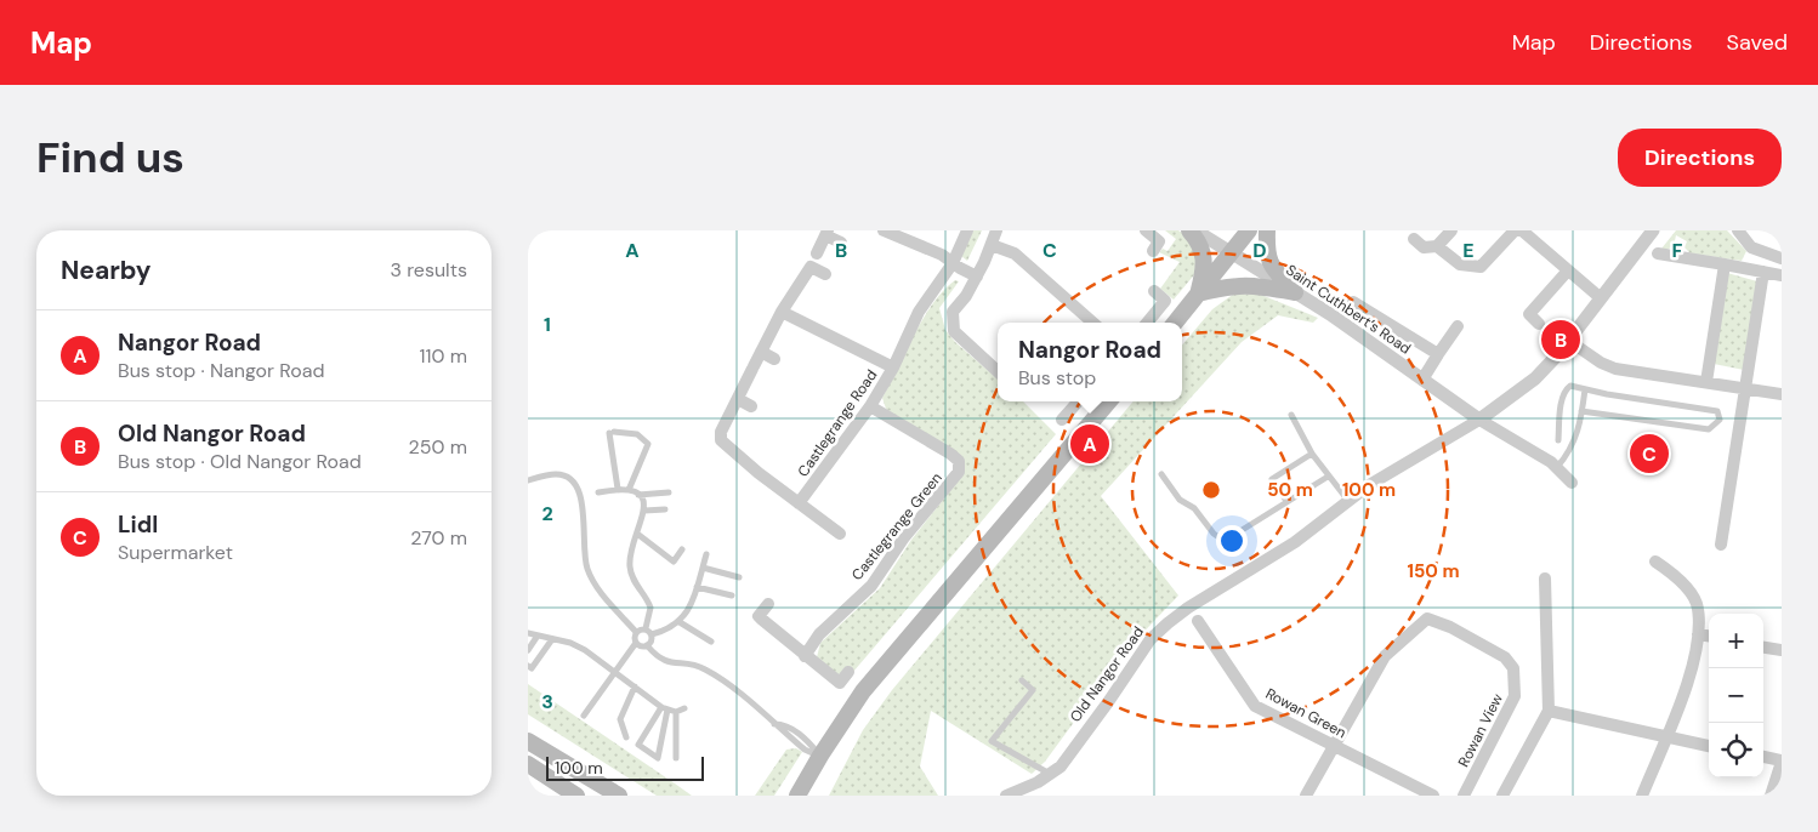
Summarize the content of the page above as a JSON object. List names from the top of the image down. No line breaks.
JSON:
{"streets":{"street":["Saint Cuthbert’s Road","Castlegrange Road","Castlegrange Green","Old Nangor Road","Rowan Green","Rowan View"]},"crossings":[["Saint Cuthbert’s Road","Old Nangor Road"],["Castlegrange Road","Castlegrange Green"],["Rowan Green","Rowan View"]],"scale_bar":"100 m","page":{"header":"Map","nav":["Map","Directions","Saved"],"buttons":"Directions","title":"Find us","heading":["Nearby","3 results"],"list":[{"mark":"A","name":"Nangor Road","note":"Bus stop · Nangor Road","value":"110 m"},{"mark":"B","name":"Old Nangor Road","note":"Bus stop · Old Nangor Road","value":"250 m"},{"mark":"C","name":"Lidl","note":"Supermarket","value":"270 m"}],"pins":["B","A","C"],"popup":["Nangor Road","Bus stop"],"map_buttons":["+","−"],"scale":"100 m"},"grid":{"columns":["A","B","C","D","E","F"],"rows":["1","2","3"]},"rings":["50 m","100 m","150 m"]}
